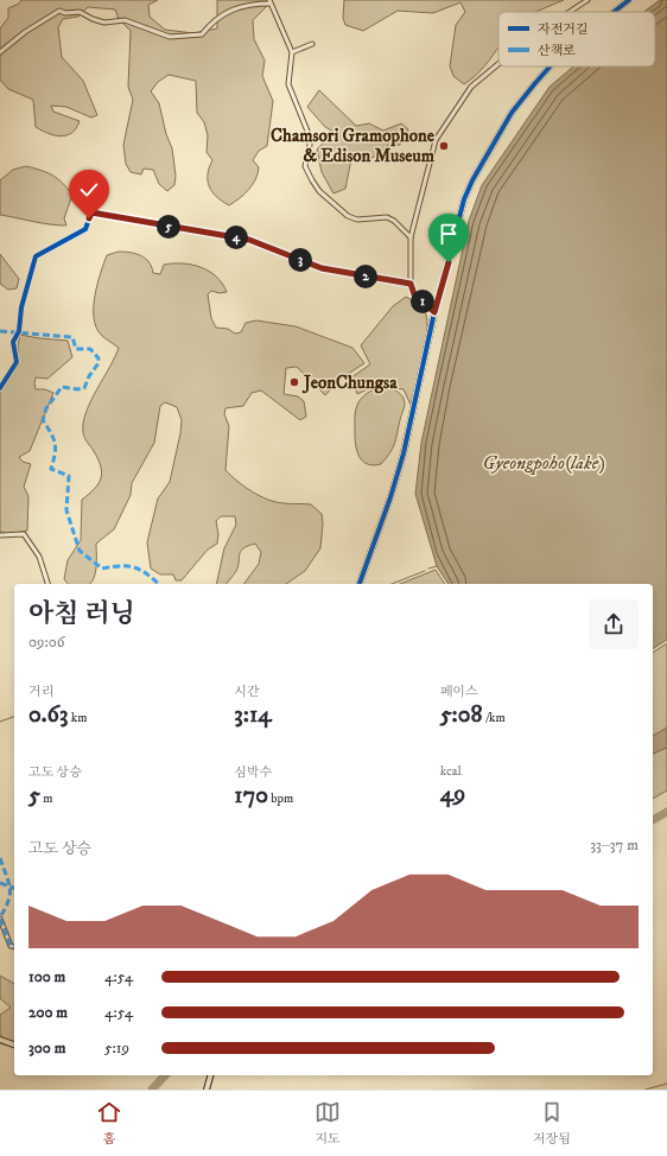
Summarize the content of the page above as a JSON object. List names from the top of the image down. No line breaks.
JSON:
{"water":["Gyeongpoho(lake)"],"places":["Chamsori Gramophone & Edison Museum","JeonChungsa"],"legend":["자전거길","산책로"],"page":{"pins":["5","4","3","2","1"],"heading":["아침 러닝","09:06"],"stats":[["거리","0.63 km"],["시간","3:14"],["페이스","5:08 /km"],["고도 상승","5 m"],["심박수","170 bpm"],["kcal","49"]],"chart":["고도 상승","33–37 m"],"list":[{"name":"100 m","note":"4:54"},{"name":"200 m","note":"4:54"},{"name":"300 m","note":"5:19"}],"tabs":["홈","지도","저장됨"]}}
